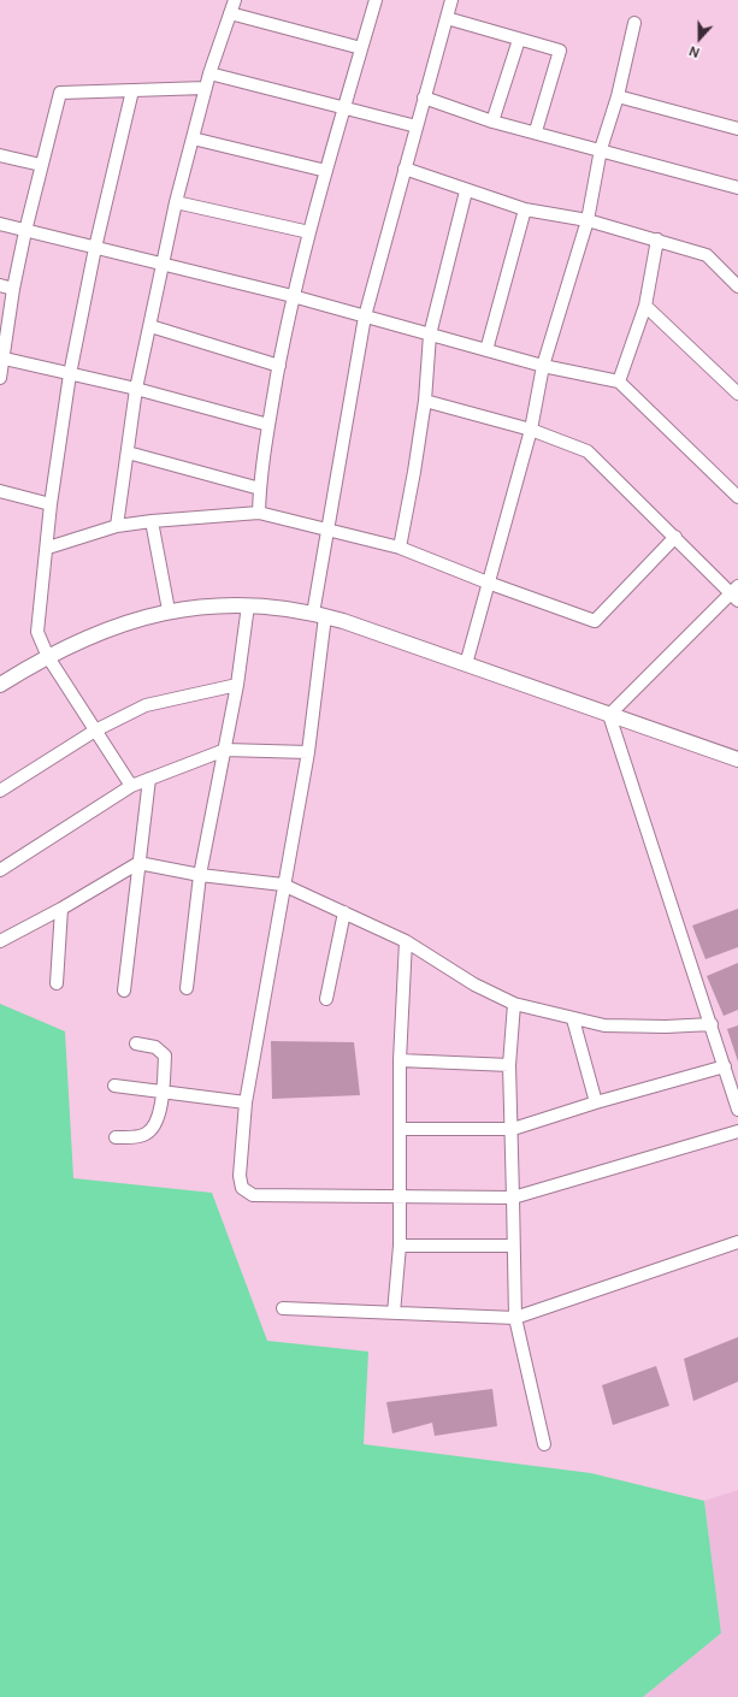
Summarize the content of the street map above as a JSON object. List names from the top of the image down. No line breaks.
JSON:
{"north":"bottom"}
